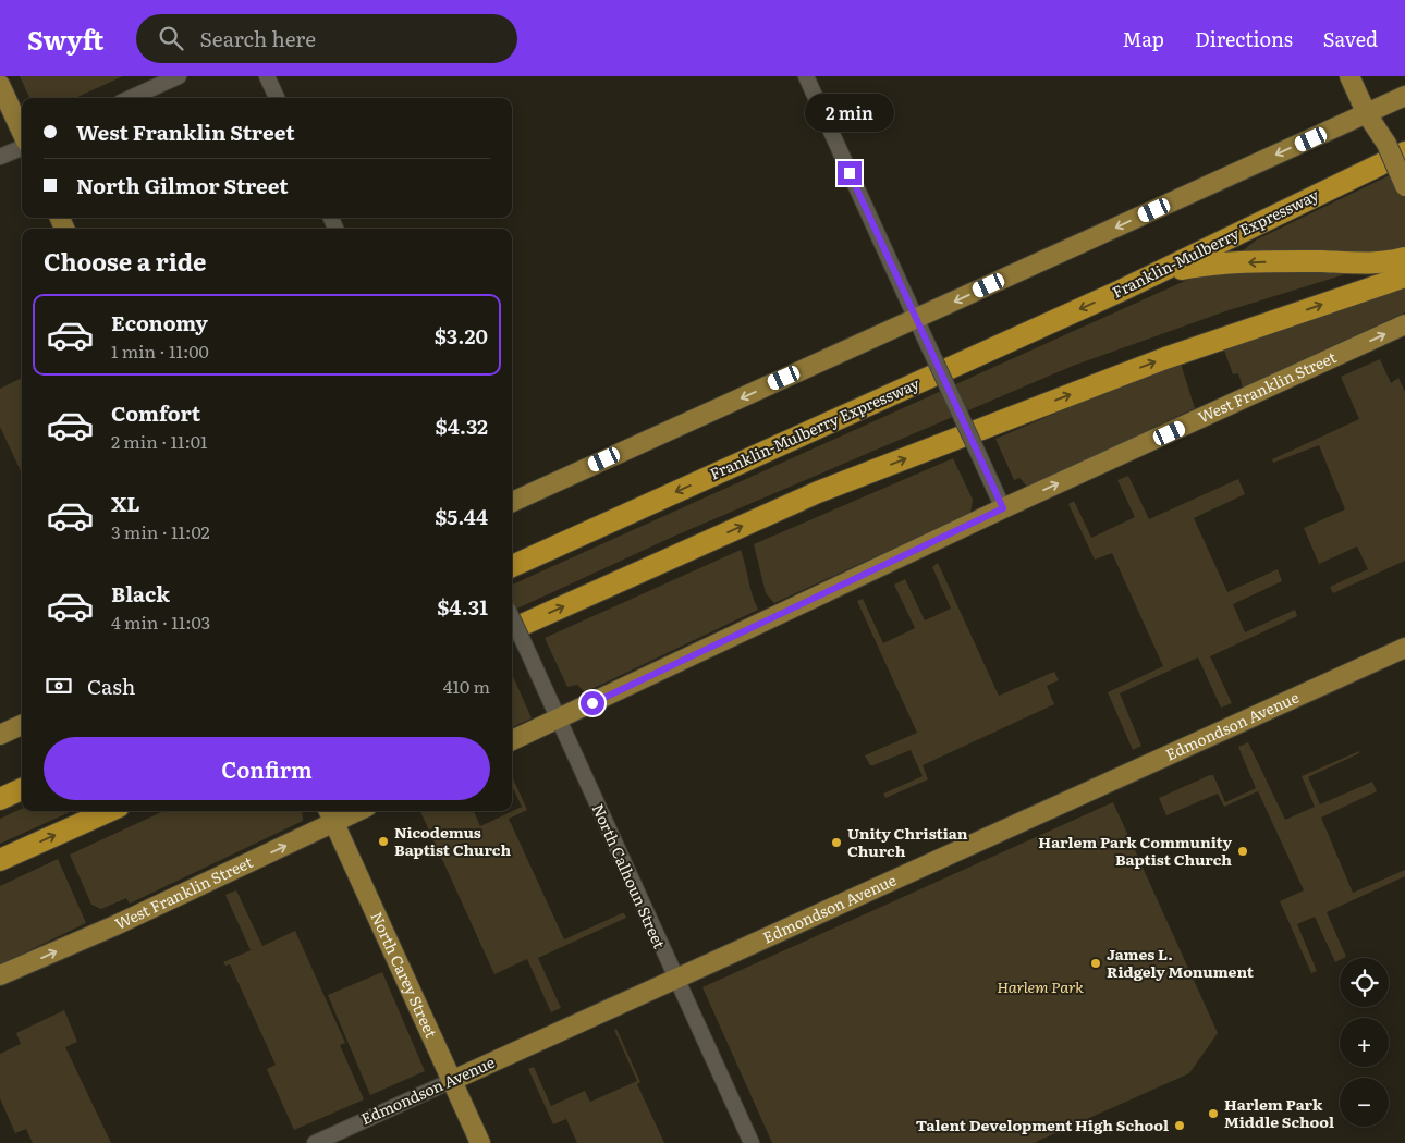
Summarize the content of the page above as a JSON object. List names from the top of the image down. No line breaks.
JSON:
{"streets":{"highway":["Franklin-Mulberry Expressway"],"main road":["West Franklin Street","Edmondson Avenue","North Carey Street"],"street":["North Calhoun Street"]},"crossings":[["West Franklin Street","North Calhoun Street"],["West Franklin Street","North Carey Street"],["Edmondson Avenue","North Calhoun Street"],["Edmondson Avenue","North Carey Street"]],"one_way":["West Franklin Street"],"parks":["Harlem Park"],"places":["Nicodemus Baptist Church","Unity Christian Church","Harlem Park Community Baptist Church","James L. Ridgely Monument","Harlem Park Middle School","Talent Development High School"],"page":{"header":"Swyft","search":"Search here","nav":["Map","Directions","Saved"],"bubble":"2 min","banner":["West Franklin Street","North Gilmor Street"],"heading":"Choose a ride","list":[{"name":"Economy","note":"1 min · 11:00","value":"$3.20"},{"name":"Comfort","note":"2 min · 11:01","value":"$4.32"},{"name":"XL","note":"3 min · 11:02","value":"$5.44"},{"name":"Black","note":"4 min · 11:03","value":"$4.31"}],"pay":["Cash","410 m"],"buttons":"Confirm","map_buttons":["+","−"]}}
